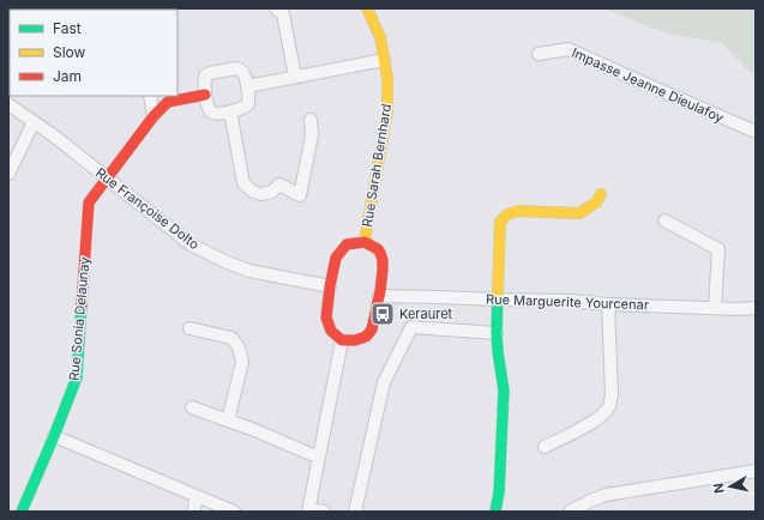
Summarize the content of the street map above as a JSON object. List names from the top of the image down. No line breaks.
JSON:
{"streets":{"street":["Impasse Jeanne Dieulafoy","Rue Sarah Bernhard","Rue Françoise Dolto","Rue Marguerite Yourcenar","Rue Sonia Delaunay"]},"crossings":[["Rue Françoise Dolto","Rue Sonia Delaunay"]],"places":{"bus stop":["Kerauret"]},"legend":["Fast","Slow","Jam"],"north":"left"}
